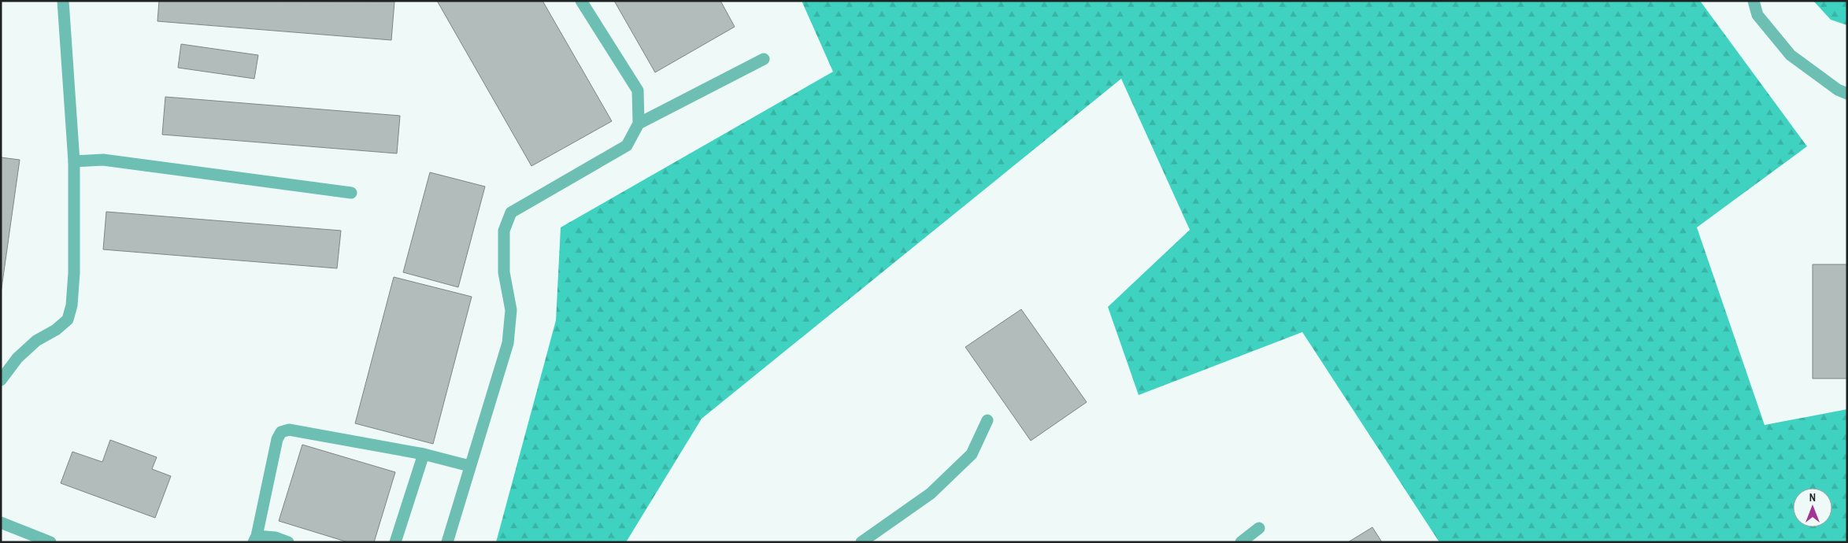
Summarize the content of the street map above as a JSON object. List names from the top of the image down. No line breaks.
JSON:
{"north":"top"}
